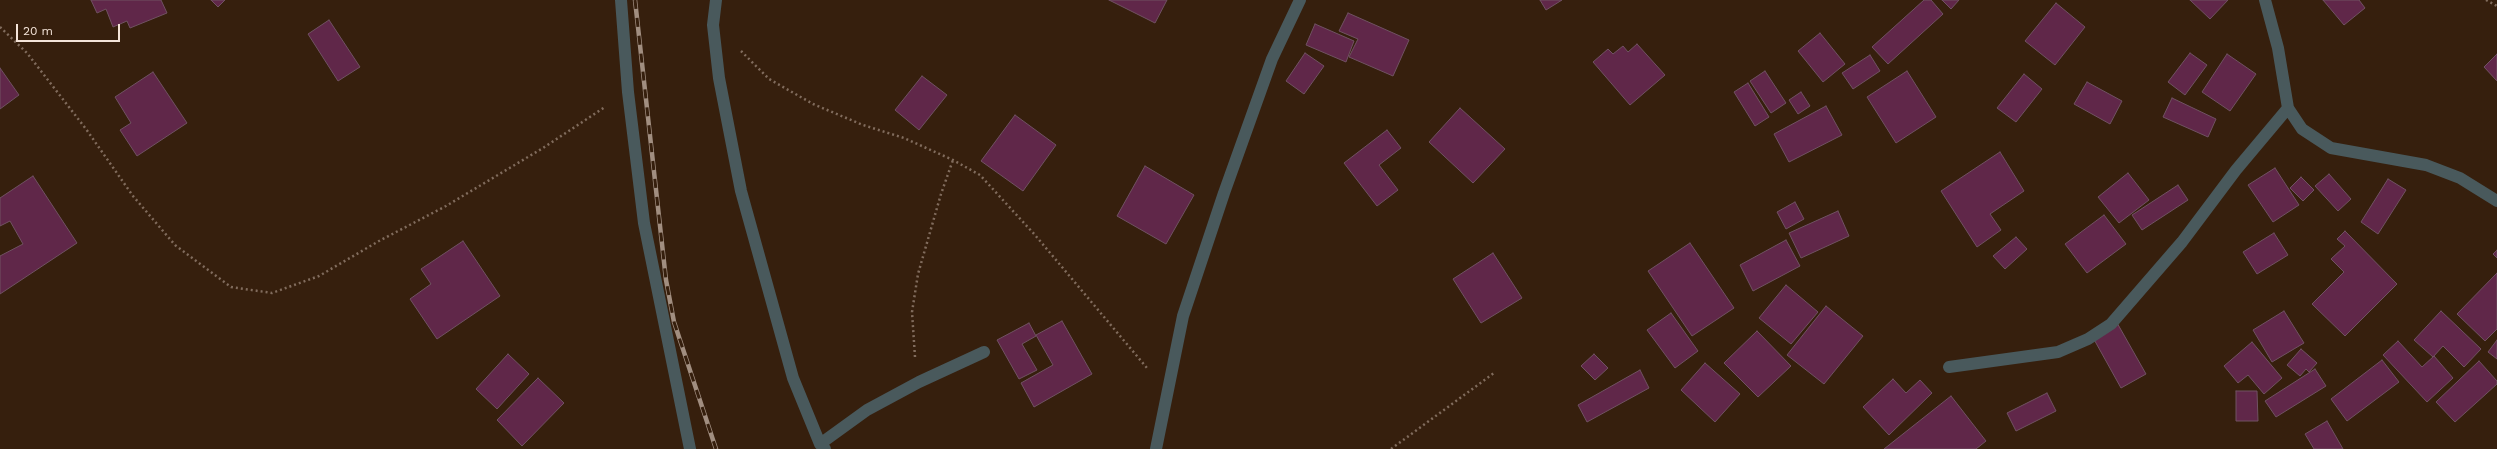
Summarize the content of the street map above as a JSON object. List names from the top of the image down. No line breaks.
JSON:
{"scale_bar":"20 m"}
